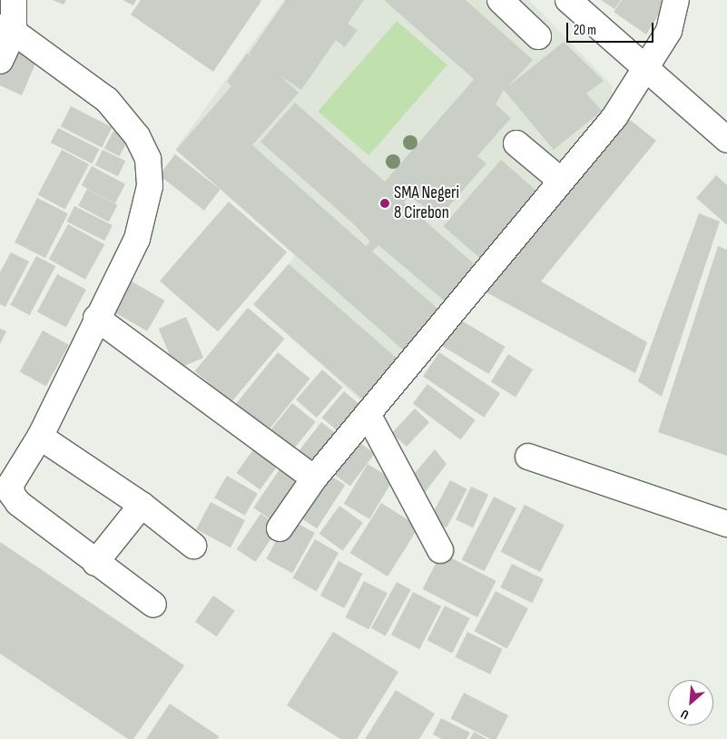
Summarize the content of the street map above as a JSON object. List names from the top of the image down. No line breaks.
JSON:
{"places":["SMA Negeri 8 Cirebon"],"scale_bar":"20 m","north":"bottom left"}
